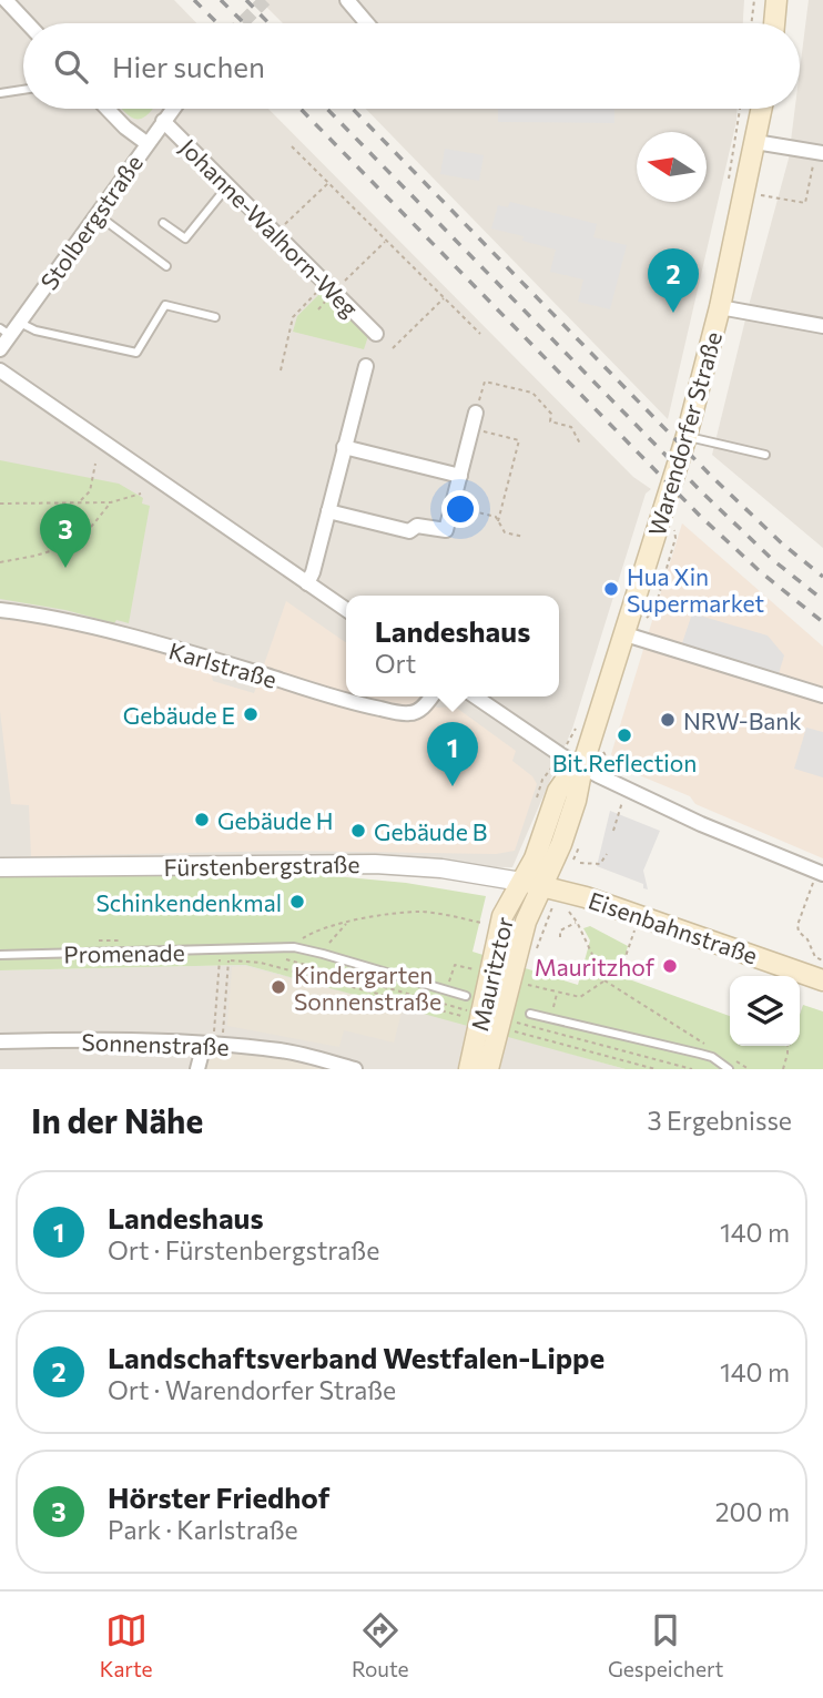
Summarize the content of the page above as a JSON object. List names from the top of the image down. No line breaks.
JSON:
{"streets":{"main road":["Warendorfer Straße","Eisenbahnstraße","Mauritztor"],"street":["Stolbergstraße","Johanne-Walhorn-Weg","Karlstraße","Fürstenbergstraße","Sonnenstraße"],"lane":["Promenade"]},"crossings":[["Stolbergstraße","Johanne-Walhorn-Weg"],["Warendorfer Straße","Mauritztor"],["Fürstenbergstraße","Eisenbahnstraße"],["Fürstenbergstraße","Mauritztor"],["Eisenbahnstraße","Mauritztor"]],"places":["Hua Xin Supermarket","Gebäude E","NRW-Bank","Bit.Reflection","Gebäude H","Gebäude B","Schinkendenkmal","Mauritzhof","Kindergarten Sonnenstraße"],"north":"left","page":{"search":"Hier suchen","pins":["2","3","1"],"popup":["Landeshaus","Ort"],"heading":["In der Nähe","3 Ergebnisse"],"list":[{"mark":"1","name":"Landeshaus","note":"Ort · Fürstenbergstraße","value":"140 m"},{"mark":"2","name":"Landschaftsverband Westfalen-Lippe","note":"Ort · Warendorfer Straße","value":"140 m"},{"mark":"3","name":"Hörster Friedhof","note":"Park · Karlstraße","value":"200 m"}],"nav":["Karte","Route","Gespeichert"]}}
